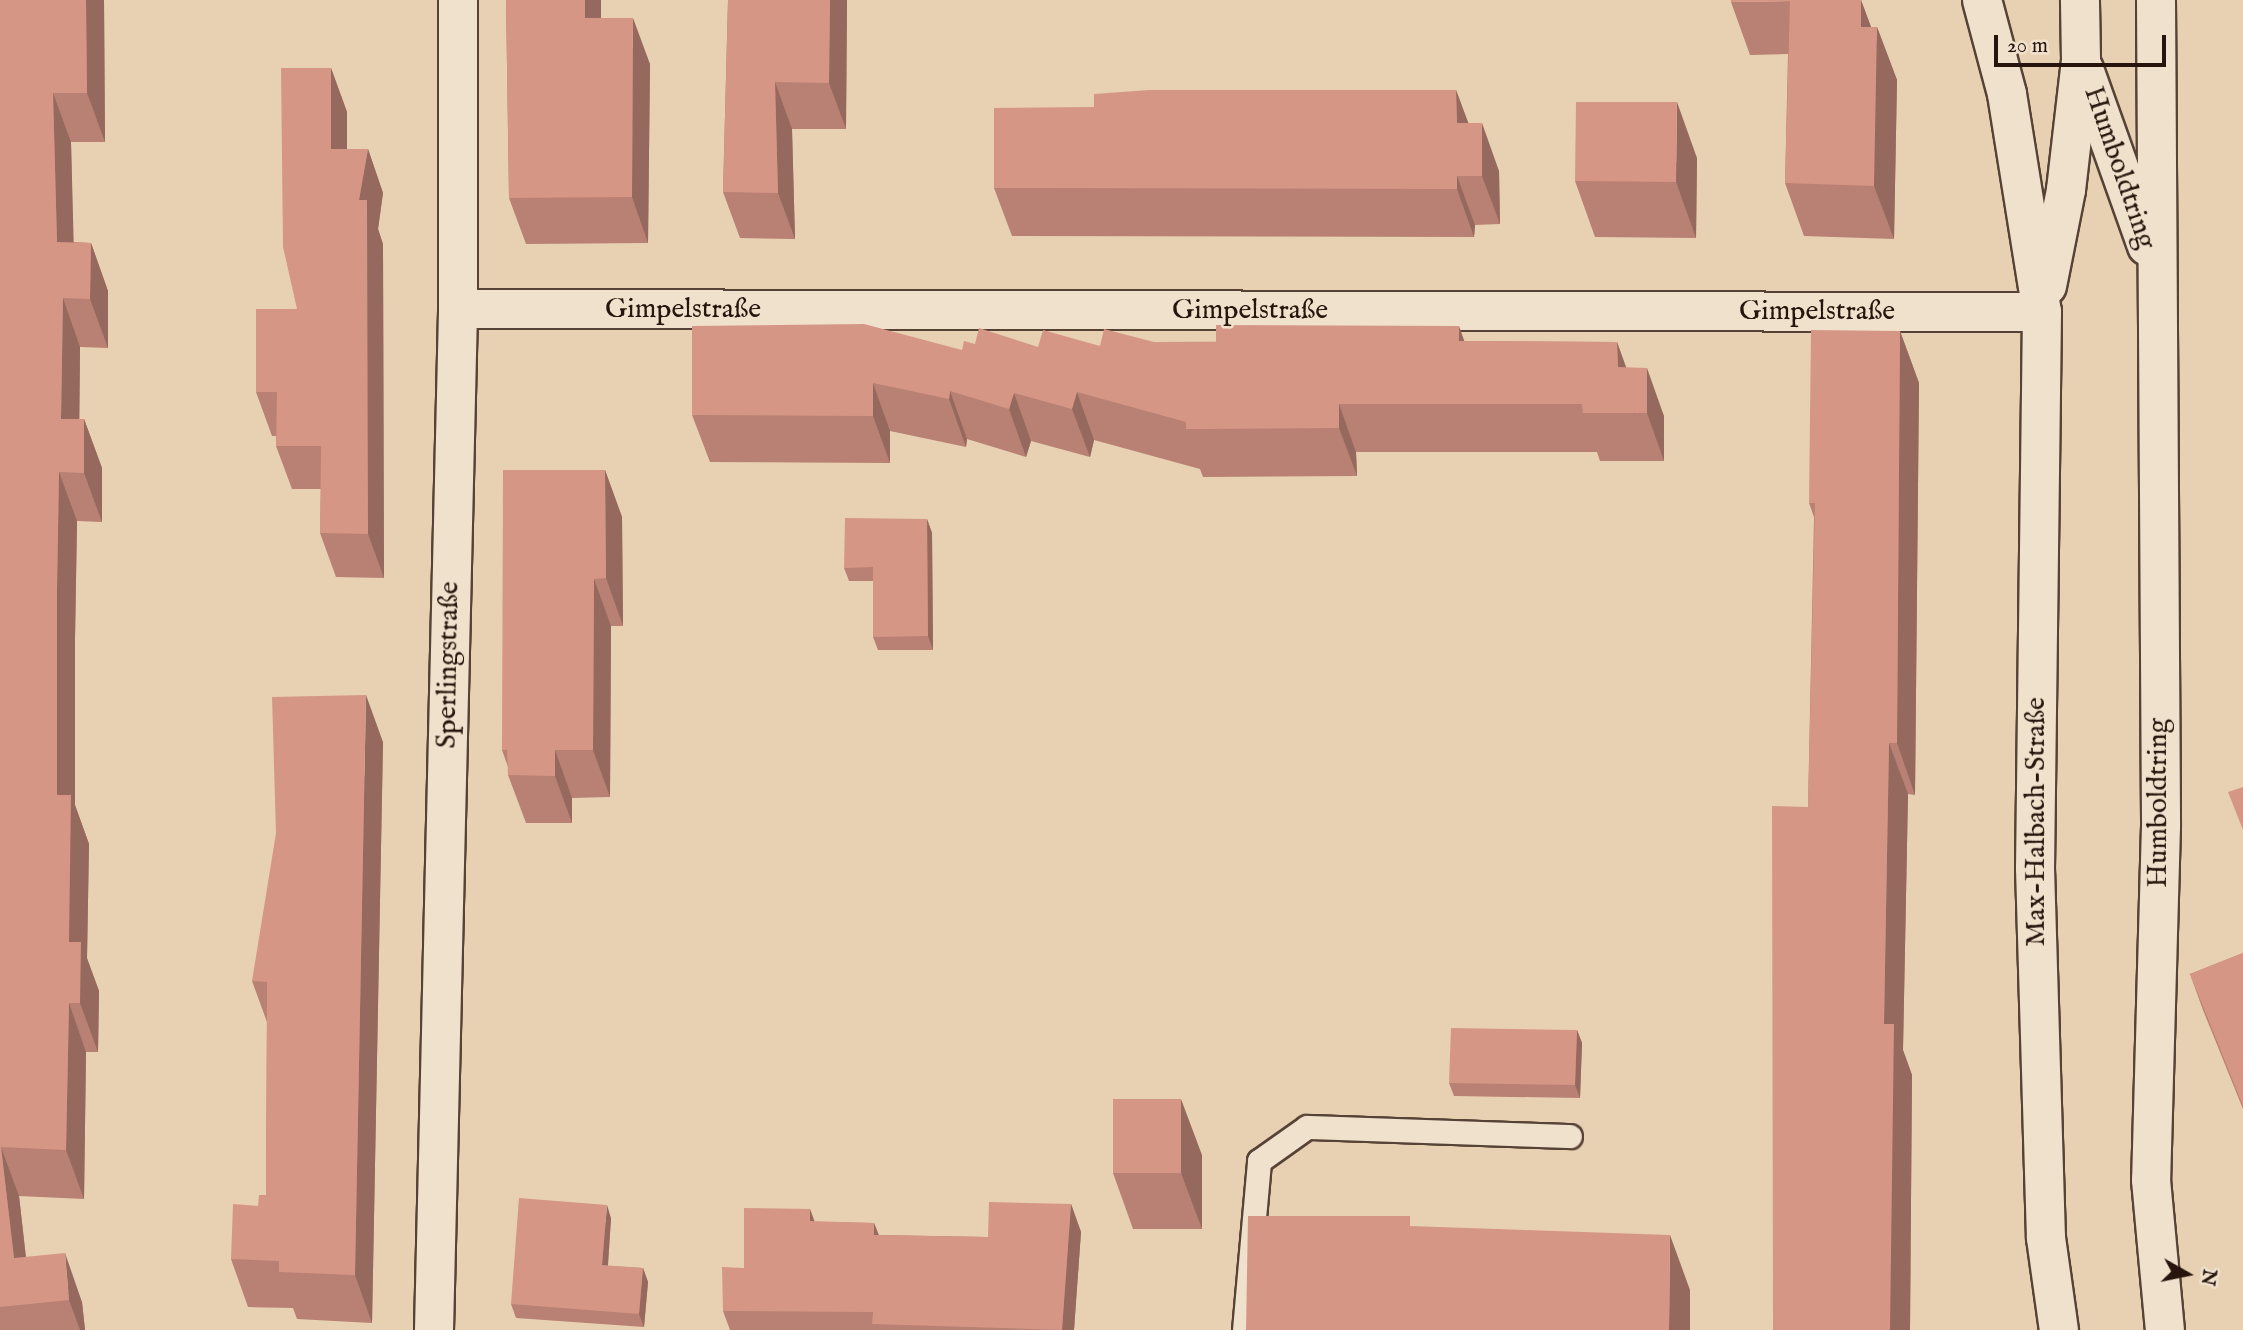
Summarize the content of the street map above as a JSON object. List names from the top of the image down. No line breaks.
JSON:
{"streets":{"street":["Humboldtring","Gimpelstraße","Sperlingstraße","Max-Halbach-Straße"]},"crossings":[["Humboldtring","Max-Halbach-Straße"],["Gimpelstraße","Sperlingstraße"],["Gimpelstraße","Max-Halbach-Straße"]],"scale_bar":"20 m","north":"right"}
